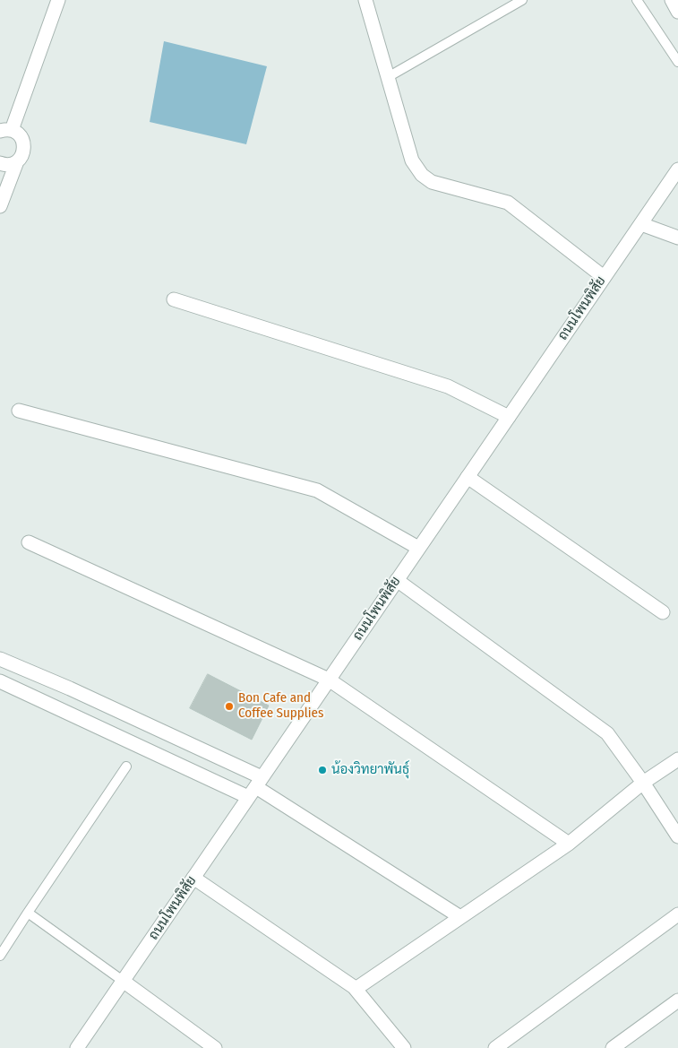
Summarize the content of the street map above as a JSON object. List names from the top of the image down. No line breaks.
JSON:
{"streets":{"street":["ถนนโพนพิสัย"]},"places":["Bon Cafe and Coffee Supplies","น้องวิทยาพันธุ์"]}
